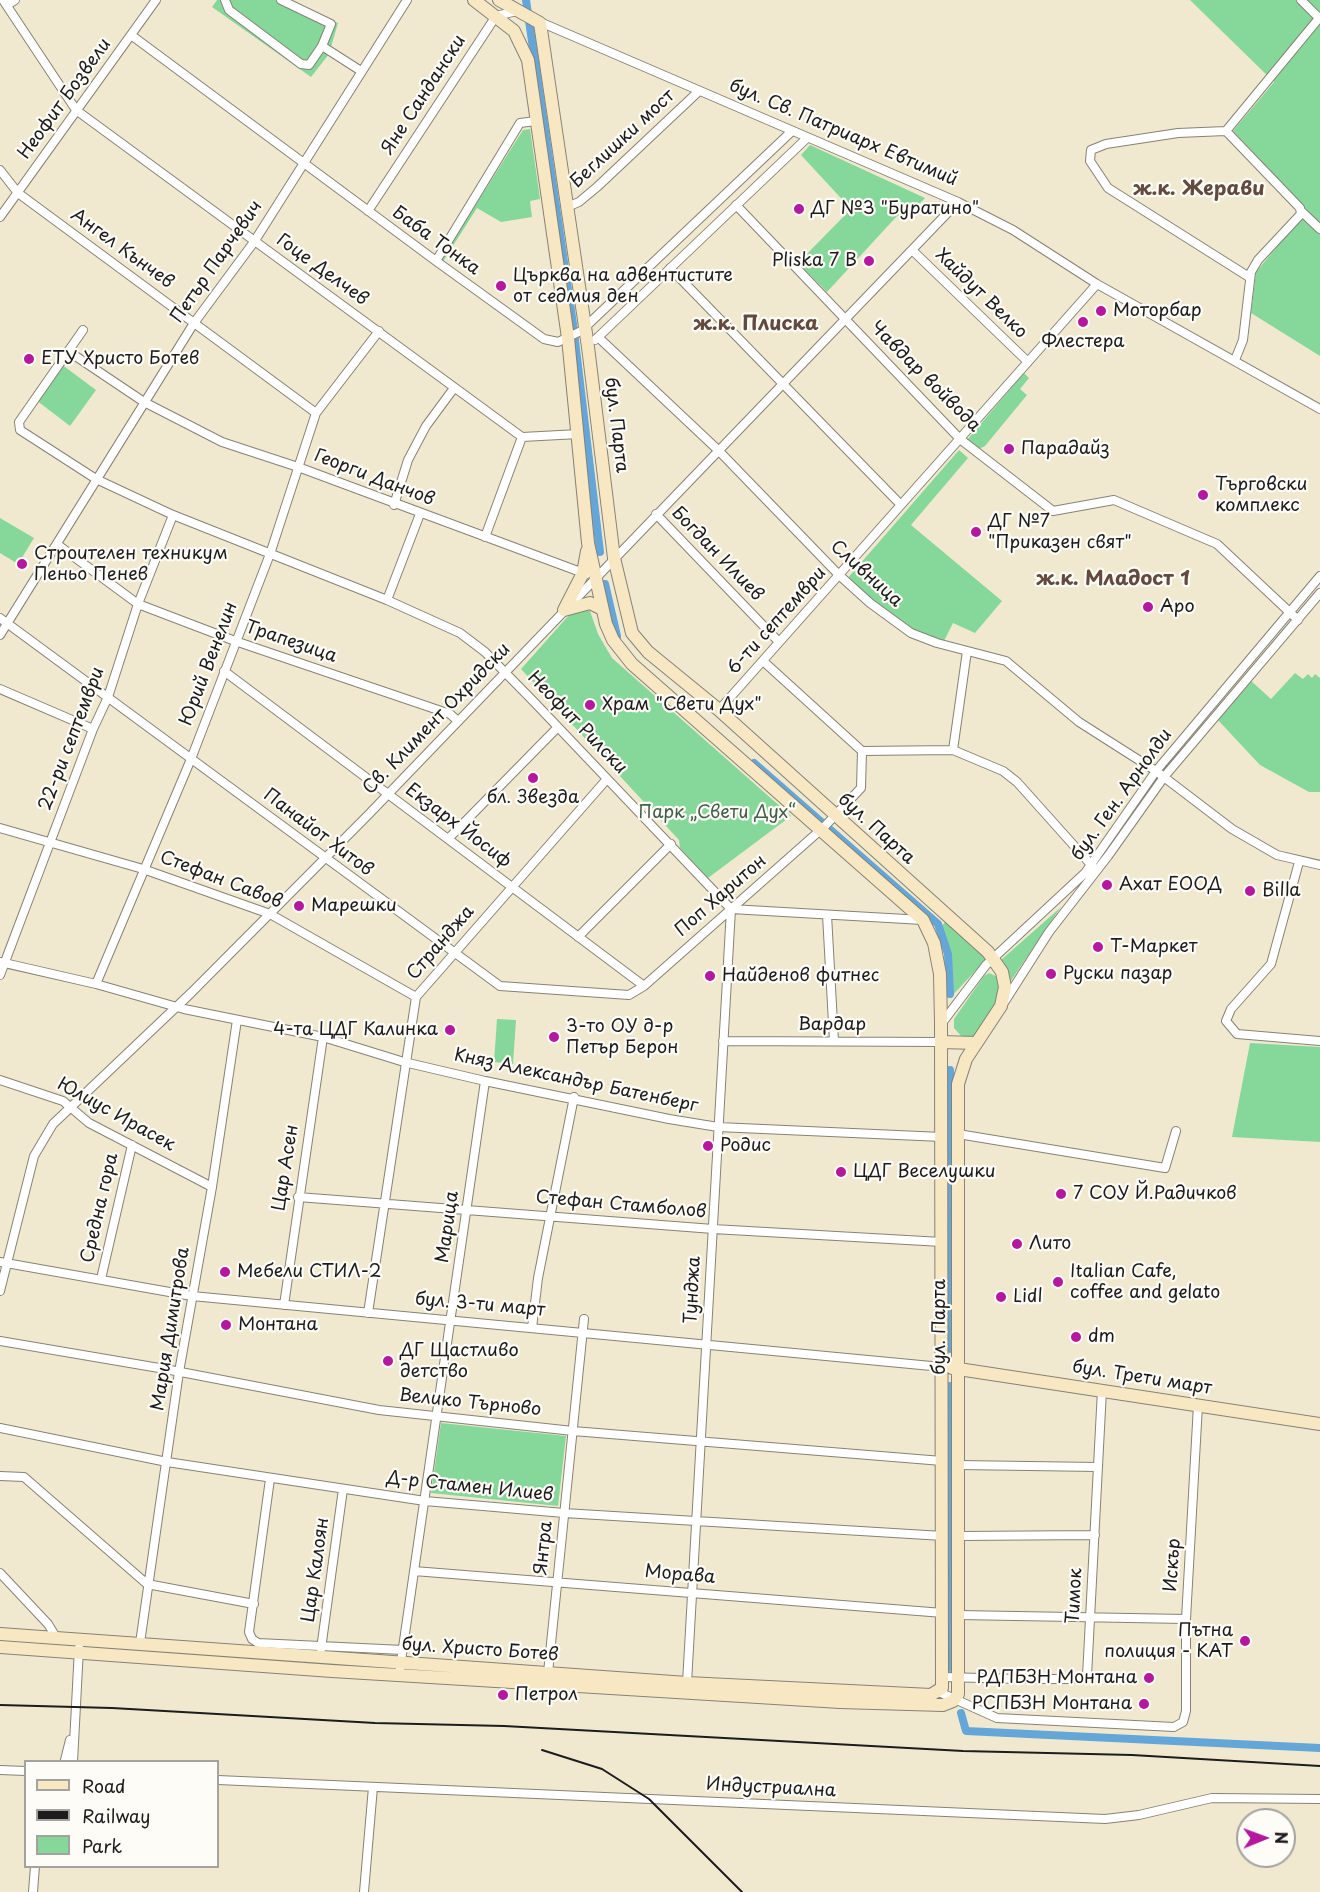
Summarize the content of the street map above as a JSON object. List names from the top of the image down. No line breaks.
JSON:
{"streets":{"main road":["бул. Св. Патриарх Евтимий","бул. Парта","бул. 3-ти март","бул. Трети март","бул. Христо Ботев"],"street":["Яне Сандански","Неофит Бозвели","Беглишки мост","Баба Тонка","Ангел Кънчев","Петър Парчевич","Гоце Делчев","Хайдут Велко","Чавдар войвода","Георги Данчов","Богдан Илиев","Сливница","6-ти септември","Трапезица","Юрий Венелин","Св. Климент Охридски","Неофит Рилски","22-ри септември","бул. Ген. Арнолди","Екзарх Йосиф","Панайот Хитов","Стефан Савов","Поп Харитон","Странджа","Вардар","Княз Александър Батенберг","Юлиус Ирасек","Цар Асен","Стефан Стамболов","Средна гора","Марица","Тунджа","Мария Димитрова","Велико Търново","Д-р Стамен Илиев","Янтра","Искър","Цар Калоян","Морава","Тимок","Индустриална"]},"crossings":[["Яне Сандански","Баба Тонка"],["Яне Сандански","бул. Парта"],["Неофит Бозвели","Баба Тонка"],["Неофит Бозвели","Ангел Кънчев"],["Неофит Бозвели","Гоце Делчев"],["бул. Св. Патриарх Евтимий","Беглишки мост"],["бул. Св. Патриарх Евтимий","бул. Парта"],["бул. Св. Патриарх Евтимий","6-ти септември"],["бул. Св. Патриарх Евтимий","Св. Климент Охридски"],["Беглишки мост","бул. Парта"],["Баба Тонка","Петър Парчевич"],["Баба Тонка","бул. Парта"],["Ангел Кънчев","Петър Парчевич"],["Ангел Кънчев","Юрий Венелин"],["Петър Парчевич","Гоце Делчев"],["Петър Парчевич","Георги Данчов"],["Петър Парчевич","Трапезица"],["Петър Парчевич","Неофит Рилски"],["Петър Парчевич","Панайот Хитов"],["Гоце Делчев","Юрий Венелин"],["Хайдут Велко","6-ти септември"],["Хайдут Велко","Св. Климент Охридски"],["Чавдар войвода","6-ти септември"],["Чавдар войвода","Св. Климент Охридски"],["Чавдар войвода","бул. Ген. Арнолди"],["бул. Парта","Георги Данчов"],["бул. Парта","6-ти септември"],["бул. Парта","Св. Климент Охридски"],["бул. Парта","бул. Ген. Арнолди"],["бул. Парта","Поп Харитон"],["бул. Парта","Вардар"],["бул. Парта","Княз Александър Батенберг"],["бул. Парта","Стефан Стамболов"],["бул. Парта","бул. 3-ти март"],["бул. Парта","бул. Трети март"],["бул. Парта","Велико Търново"],["бул. Парта","Д-р Стамен Илиев"],["бул. Парта","Искър"],["бул. Парта","Морава"],["бул. Парта","Тимок"],["бул. Парта","бул. Христо Ботев"],["Георги Данчов","Юрий Венелин"],["Георги Данчов","Св. Климент Охридски"],["Георги Данчов","Неофит Рилски"],["Богдан Илиев","6-ти септември"],["Богдан Илиев","Св. Климент Охридски"],["Сливница","6-ти септември"],["Сливница","Св. Климент Охридски"],["Сливница","бул. Ген. Арнолди"],["Трапезица","Юрий Венелин"],["Трапезица","Св. Климент Охридски"],["Трапезица","22-ри септември"],["Юрий Венелин","Неофит Рилски"],["Юрий Венелин","Екзарх Йосиф"],["Юрий Венелин","Панайот Хитов"],["Юрий Венелин","Стефан Савов"],["Юрий Венелин","Княз Александър Батенберг"],["Св. Климент Охридски","Неофит Рилски"],["Св. Климент Охридски","Екзарх Йосиф"],["Св. Климент Охридски","Панайот Хитов"],["Св. Климент Охридски","Стефан Савов"],["Св. Климент Охридски","Княз Александър Батенберг"],["Св. Климент Охридски","Юлиус Ирасек"],["Св. Климент Охридски","бул. 3-ти март"],["Неофит Рилски","22-ри септември"],["Неофит Рилски","Поп Харитон"],["Неофит Рилски","Странджа"],["Неофит Рилски","Тунджа"],["22-ри септември","Панайот Хитов"],["22-ри септември","Стефан Савов"],["22-ри септември","Княз Александър Батенберг"],["Екзарх Йосиф","Панайот Хитов"],["Екзарх Йосиф","Поп Харитон"],["Екзарх Йосиф","Странджа"],["Панайот Хитов","Поп Харитон"],["Панайот Хитов","Странджа"],["Стефан Савов","Странджа"],["Поп Харитон","Тунджа"],["Странджа","Княз Александър Батенберг"],["Странджа","Стефан Стамболов"],["Странджа","бул. 3-ти март"],["Вардар","Тунджа"],["Княз Александър Батенберг","Цар Асен"],["Княз Александър Батенберг","Марица"],["Княз Александър Батенберг","Тунджа"],["Княз Александър Батенберг","Мария Димитрова"],["Юлиус Ирасек","Средна гора"],["Юлиус Ирасек","Мария Димитрова"],["Цар Асен","Стефан Стамболов"],["Цар Асен","бул. 3-ти март"],["Стефан Стамболов","Марица"],["Стефан Стамболов","Тунджа"],["Средна гора","бул. 3-ти март"],["Марица","бул. 3-ти март"],["Марица","Велико Търново"],["Марица","Д-р Стамен Илиев"],["Марица","Морава"],["Марица","бул. Христо Ботев"],["Тунджа","бул. 3-ти март"],["Тунджа","Велико Търново"],["Тунджа","Д-р Стамен Илиев"],["Тунджа","Морава"],["Тунджа","бул. Христо Ботев"],["бул. 3-ти март","Мария Димитрова"],["бул. 3-ти март","бул. Трети март"],["бул. 3-ти март","Янтра"],["Мария Димитрова","Велико Търново"],["Мария Димитрова","Д-р Стамен Илиев"],["Мария Димитрова","бул. Христо Ботев"],["бул. Трети март","Искър"],["бул. Трети март","Тимок"],["Велико Търново","Янтра"],["Д-р Стамен Илиев","Янтра"],["Д-р Стамен Илиев","Цар Калоян"],["Янтра","Морава"],["Янтра","бул. Христо Ботев"],["Искър","бул. Христо Ботев"],["Цар Калоян","бул. Христо Ботев"]],"districts":["ж.к. Жерави","ж.к. Плиска","ж.к. Младост 1"],"parks":["Парк „Свети Дух“"],"places":["ДГ №3 \"Буратино\"","Pliska 7 B","Църква на адвентистите от седмия ден","Моторбар","Флестера","ЕТУ Христо Ботев","Парадайз","Търговски комплекс","ДГ №7 \"Приказен свят\"","Строителен техникум Пеньо Пенев","Аро","Храм \"Свети Дух\"","бл. Звезда","Ахат ЕООД","Billa","Марешки","Т-Маркет","Руски пазар","Найденов фитнес","4-та ЦДГ Калинка","3-то ОУ д-р Петър Берон","Родис","ЦДГ Веселушки","7 СОУ Й.Радичков","Лито","Мебели СТИЛ-2","Italian Cafe, coffee and gelato","Lidl","Монтана","dm","ДГ Щастливо детство","Пътна полиция - КАТ","РДПБЗН Монтана","Петрол","РСПБЗН Монтана"],"legend":["Road","Railway","Park"],"north":"right"}
